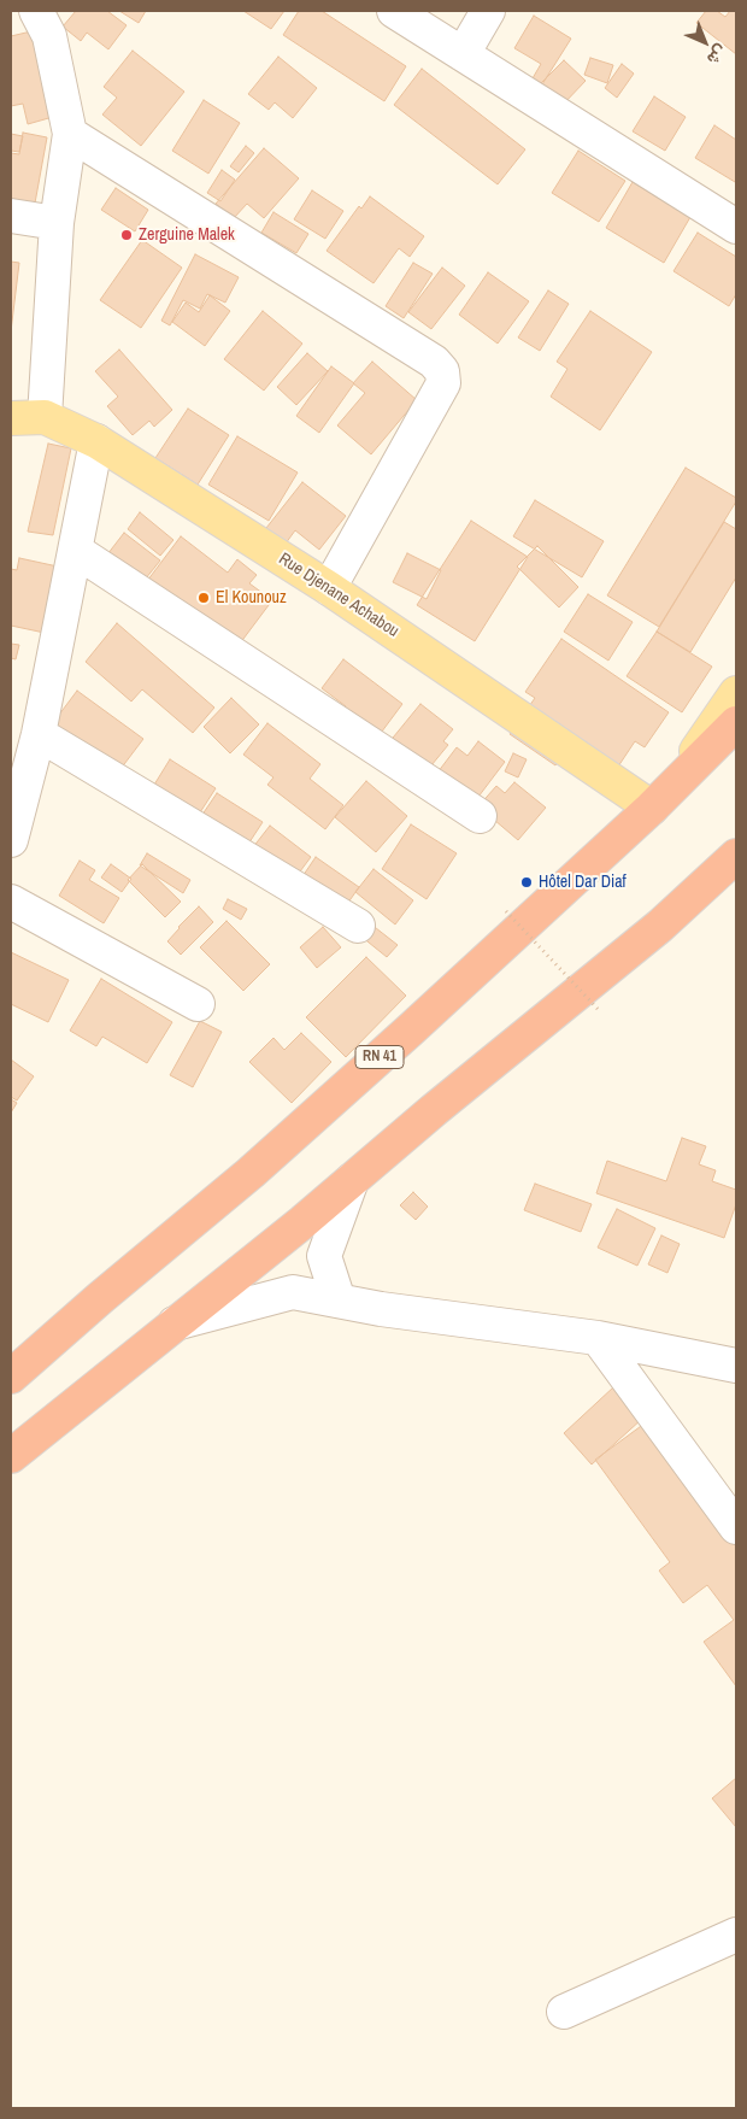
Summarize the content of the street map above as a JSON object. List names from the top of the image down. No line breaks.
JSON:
{"streets":{"highway":["RN 41"],"main road":["Rue Djenane Achabou"]},"crossings":[["Rue Djenane Achabou","RN 41"]],"places":["Zerguine Malek","El Kounouz","Hôtel Dar Diaf"],"north":"bottom right"}
